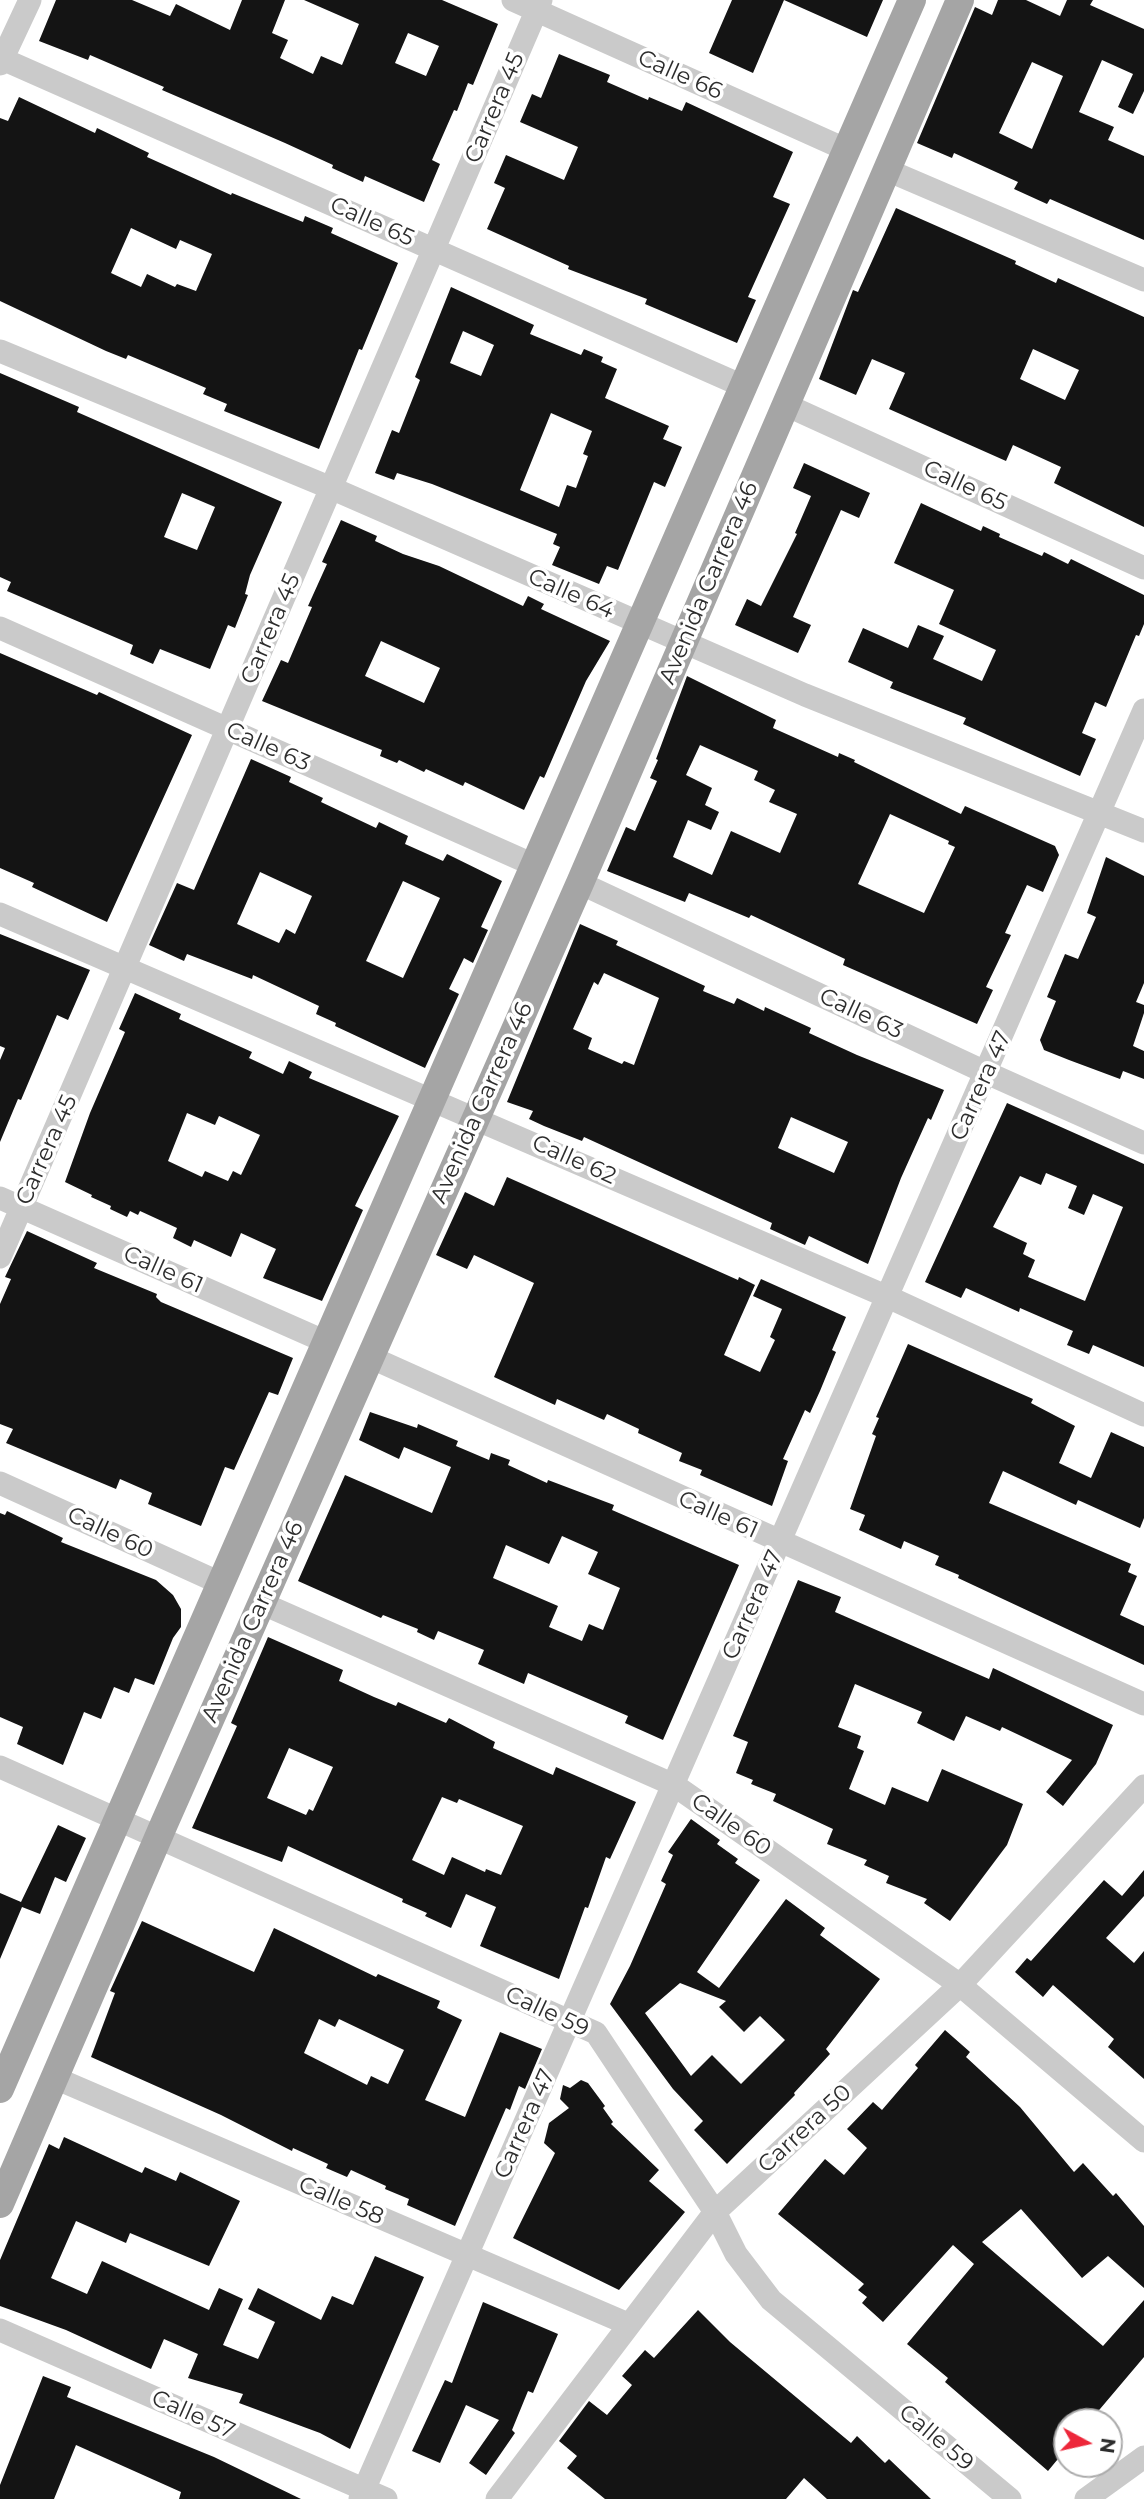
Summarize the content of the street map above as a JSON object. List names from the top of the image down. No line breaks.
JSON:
{"streets":{"main road":["Avenida Carrera 46"],"street":["Calle 66","Carrera 45","Calle 65","Calle 64","Calle 63","Carrera 47","Calle 62","Calle 61","Calle 60","Calle 59","Carrera 50","Calle 58","Calle 57"]},"crossings":[["Calle 66","Carrera 45"],["Calle 66","Avenida Carrera 46"],["Carrera 45","Calle 65"],["Carrera 45","Calle 64"],["Carrera 45","Calle 63"],["Carrera 45","Calle 62"],["Carrera 45","Calle 61"],["Calle 65","Avenida Carrera 46"],["Avenida Carrera 46","Calle 64"],["Avenida Carrera 46","Calle 63"],["Avenida Carrera 46","Calle 62"],["Avenida Carrera 46","Calle 61"],["Avenida Carrera 46","Calle 60"],["Avenida Carrera 46","Calle 59"],["Avenida Carrera 46","Calle 58"],["Calle 64","Carrera 47"],["Calle 63","Carrera 47"],["Carrera 47","Calle 62"],["Carrera 47","Calle 61"],["Carrera 47","Calle 60"],["Carrera 47","Calle 59"],["Carrera 47","Calle 58"],["Carrera 47","Calle 57"],["Calle 60","Carrera 50"],["Calle 59","Carrera 50"],["Carrera 50","Calle 58"]],"north":"right"}
